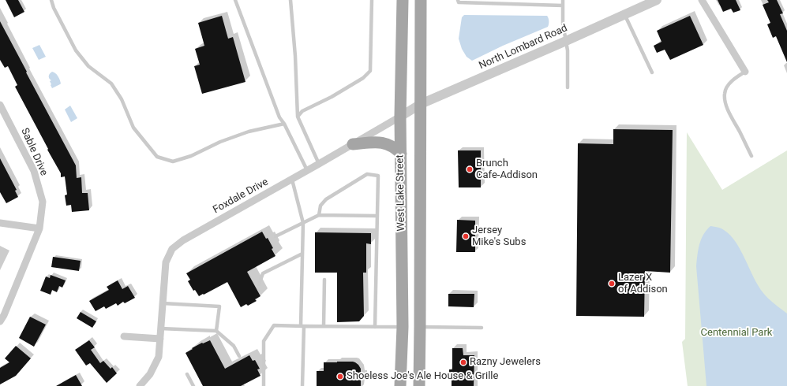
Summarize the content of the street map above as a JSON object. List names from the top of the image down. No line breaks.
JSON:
{"streets":{"main road":["West Lake Street"],"street":["North Lombard Road","Sable Drive","Foxdale Drive"]},"crossings":[["North Lombard Road","West Lake Street"],["North Lombard Road","Foxdale Drive"],["West Lake Street","Foxdale Drive"]],"parks":["Centennial Park"],"places":["Brunch Cafe-Addison","Jersey Mike's Subs","Lazer X of Addison","Razny Jewelers","Shoeless Joe's Ale House & Grille"]}
